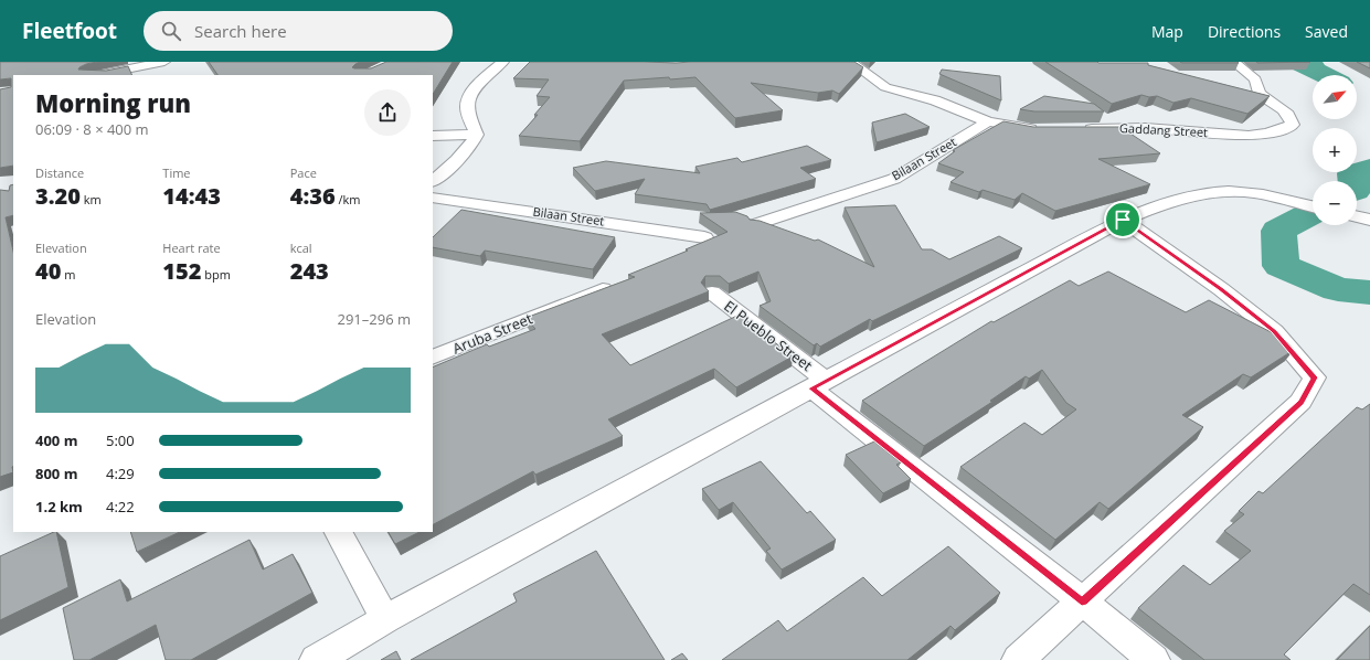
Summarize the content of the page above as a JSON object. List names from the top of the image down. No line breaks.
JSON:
{"streets":{"street":["Gaddang Street","Bilaan Street","Aruba Street","El Pueblo Street"]},"north":"top right","page":{"header":"Fleetfoot","search":"Search here","nav":["Map","Directions","Saved"],"map_buttons":["+","−"],"heading":["Morning run","06:09 · 8 × 400 m"],"stats":[["Distance","3.20 km"],["Time","14:43"],["Pace","4:36 /km"],["Elevation","40 m"],["Heart rate","152 bpm"],["kcal","243"]],"chart":["Elevation","291–296 m"],"list":[{"name":"400 m","note":"5:00"},{"name":"800 m","note":"4:29"},{"name":"1.2 km","note":"4:22"}]}}
